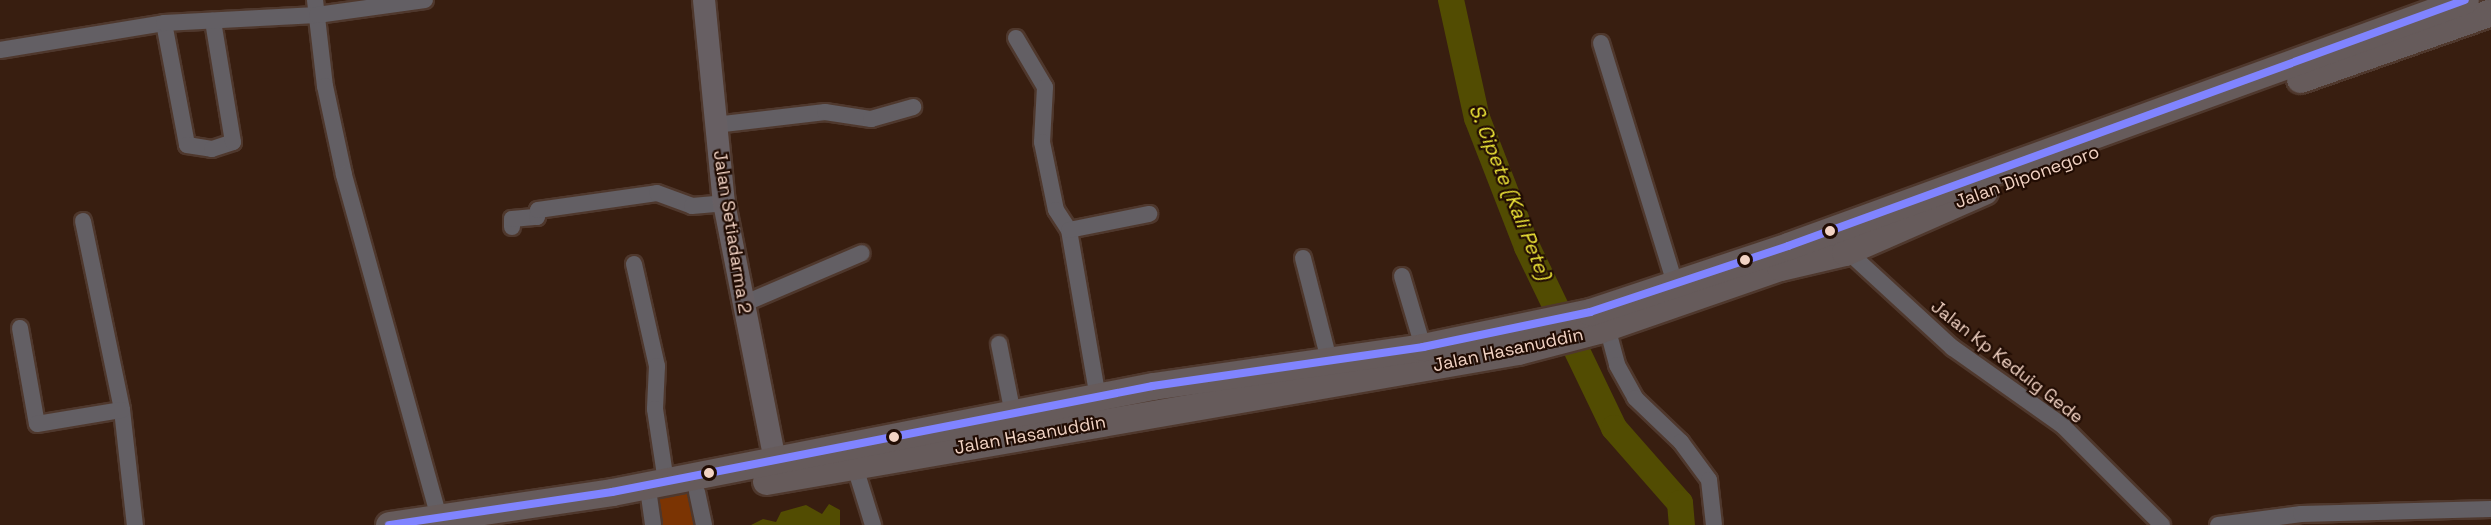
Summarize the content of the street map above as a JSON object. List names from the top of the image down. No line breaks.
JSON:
{"streets":{"highway":["Jalan Diponegoro","Jalan Hasanuddin"],"main road":["Jalan Setiadarma 2"],"street":["Jalan Kp Keduig Gede"]},"crossings":[["Jalan Diponegoro","Jalan Hasanuddin"],["Jalan Diponegoro","Jalan Kp Keduig Gede"],["Jalan Setiadarma 2","Jalan Hasanuddin"]],"water":["S. Cipete (Kali Pete)"]}
